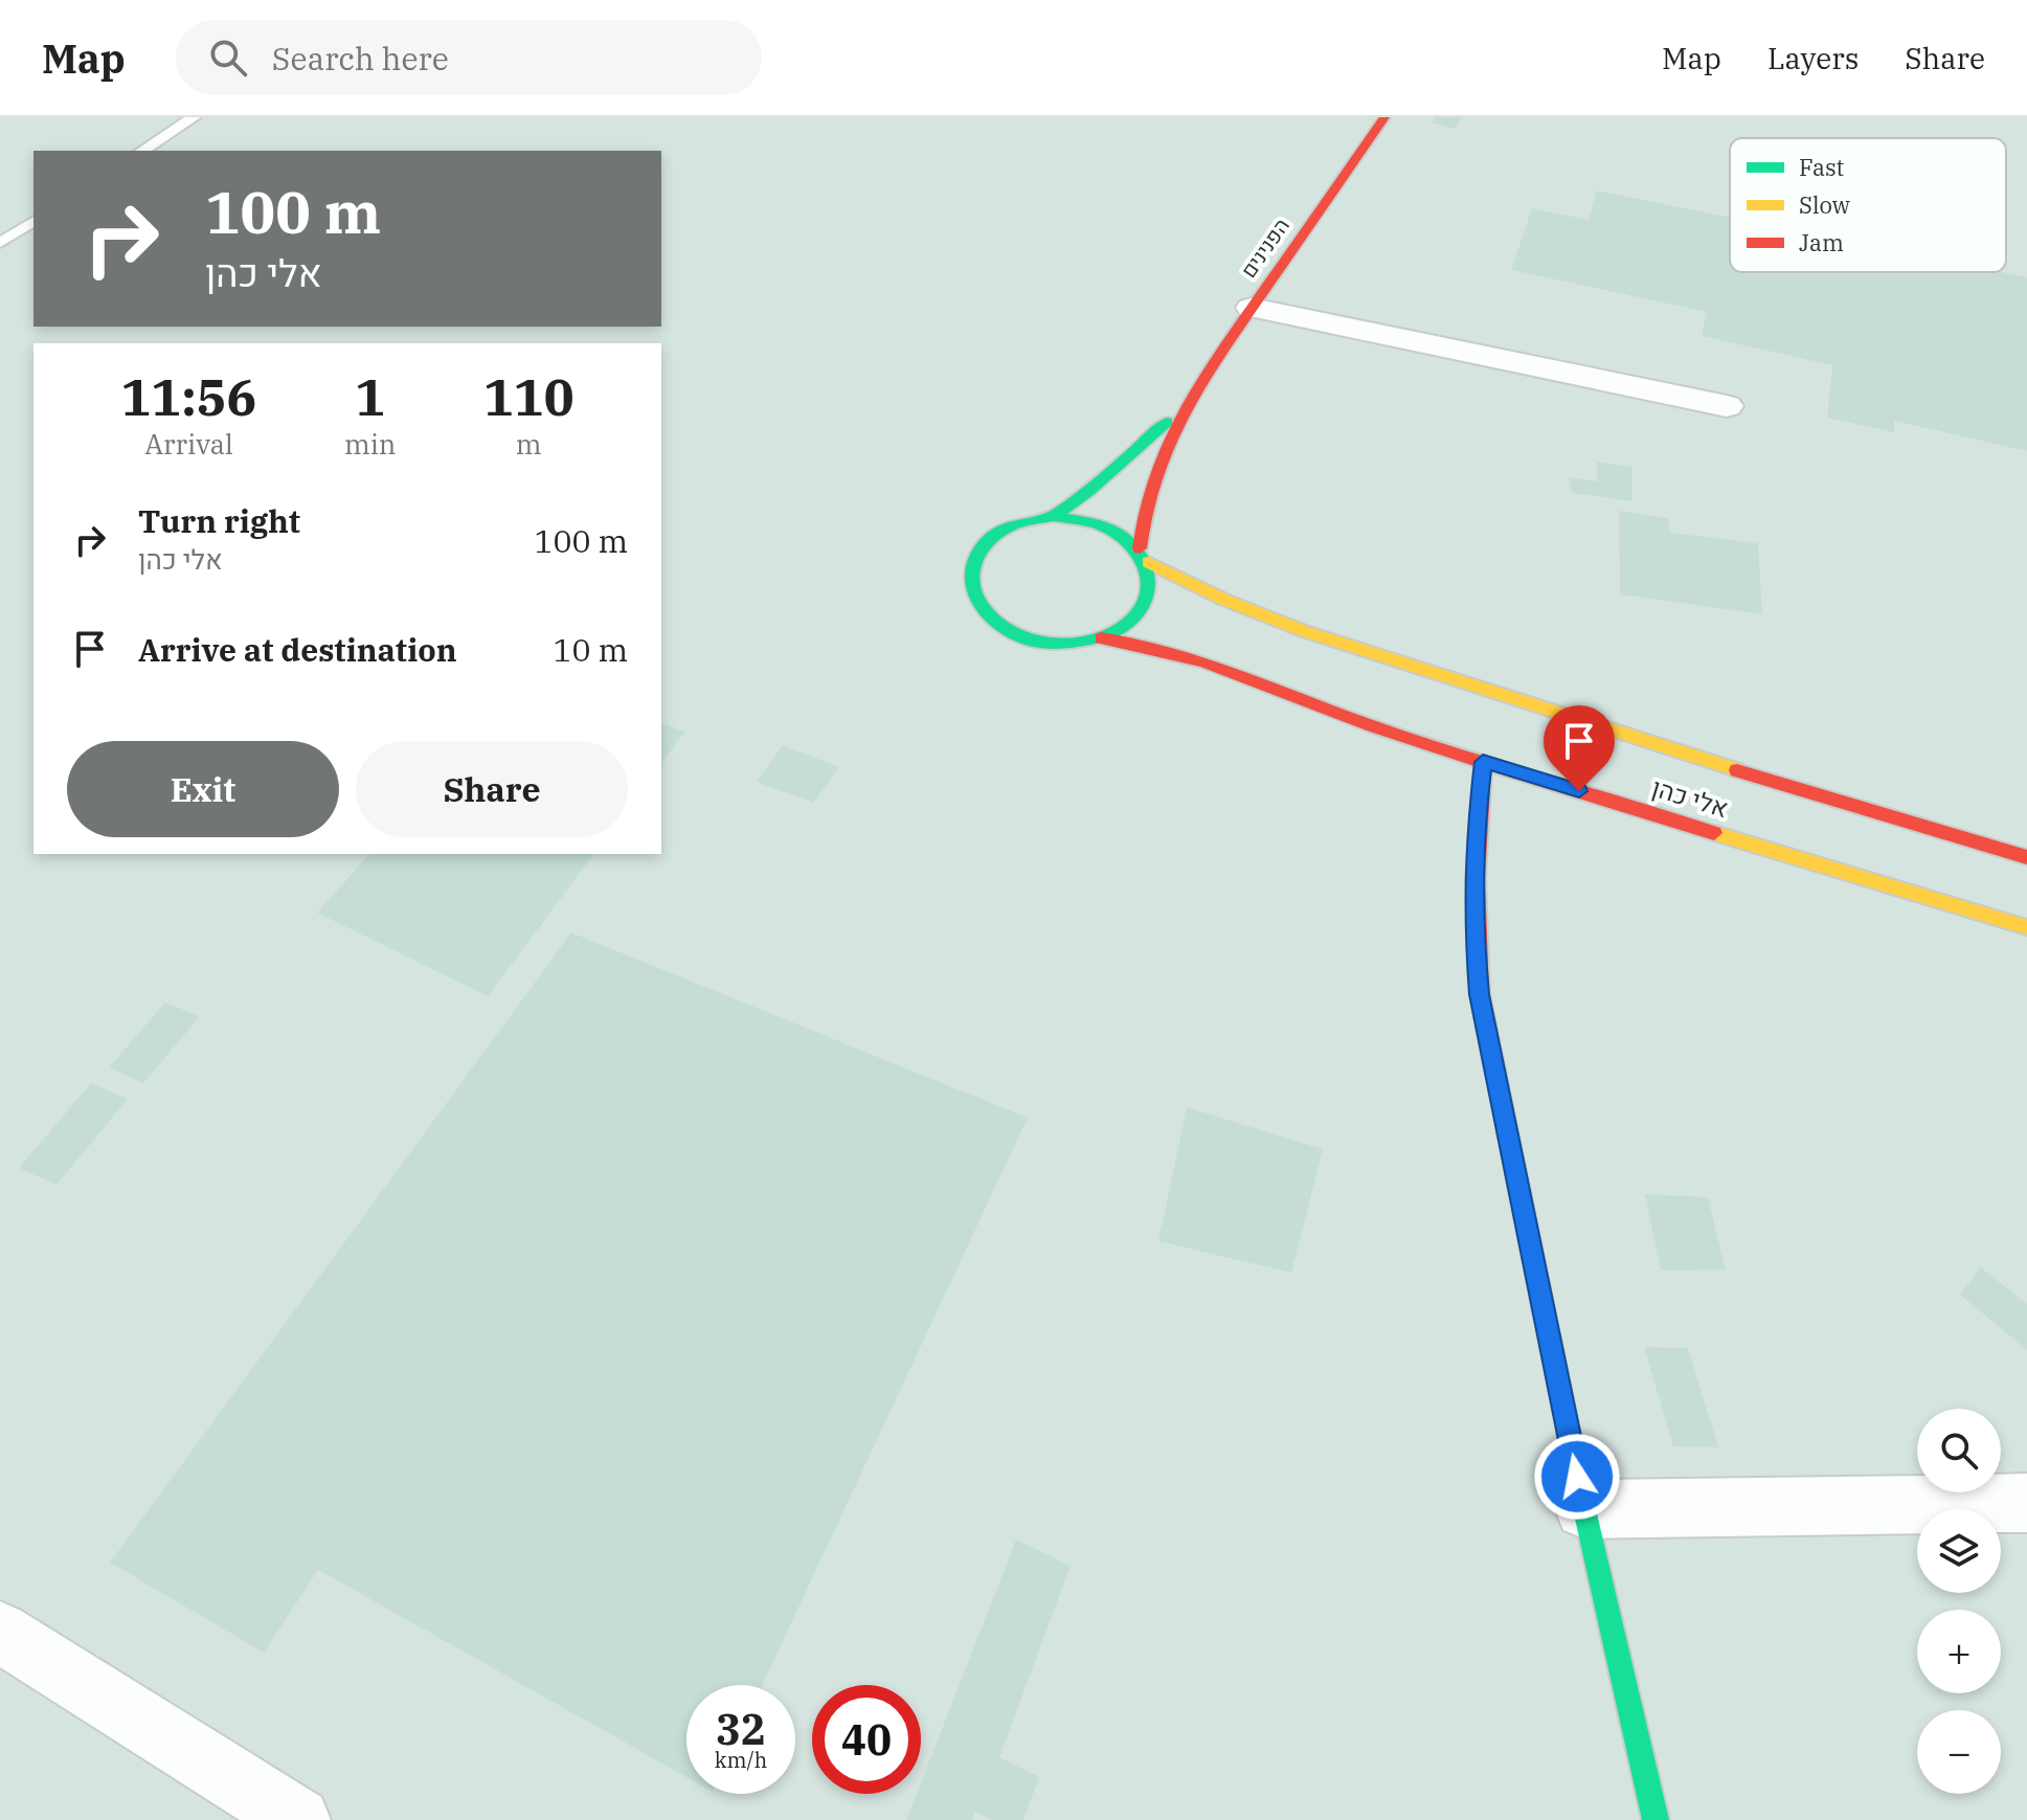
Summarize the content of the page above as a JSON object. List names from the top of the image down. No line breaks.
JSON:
{"streets":{"street":["הפנינים","אלי כהן"]},"crossings":[["הפנינים","אלי כהן"]],"legend":["Fast","Slow","Jam"],"page":{"header":"Map","search":"Search here","nav":["Map","Layers","Share"],"turn":["100 m","אלי כהן"],"eta":["11:56","Arrival","1","min","110","m"],"list":[{"name":"Turn right","note":"אלי כהן","value":"100 m"},{"name":"Arrive at destination","value":"10 m"}],"buttons":["Exit","Share"],"map_buttons":["+","−"],"speed":"32 km/h","limit":"40"}}
